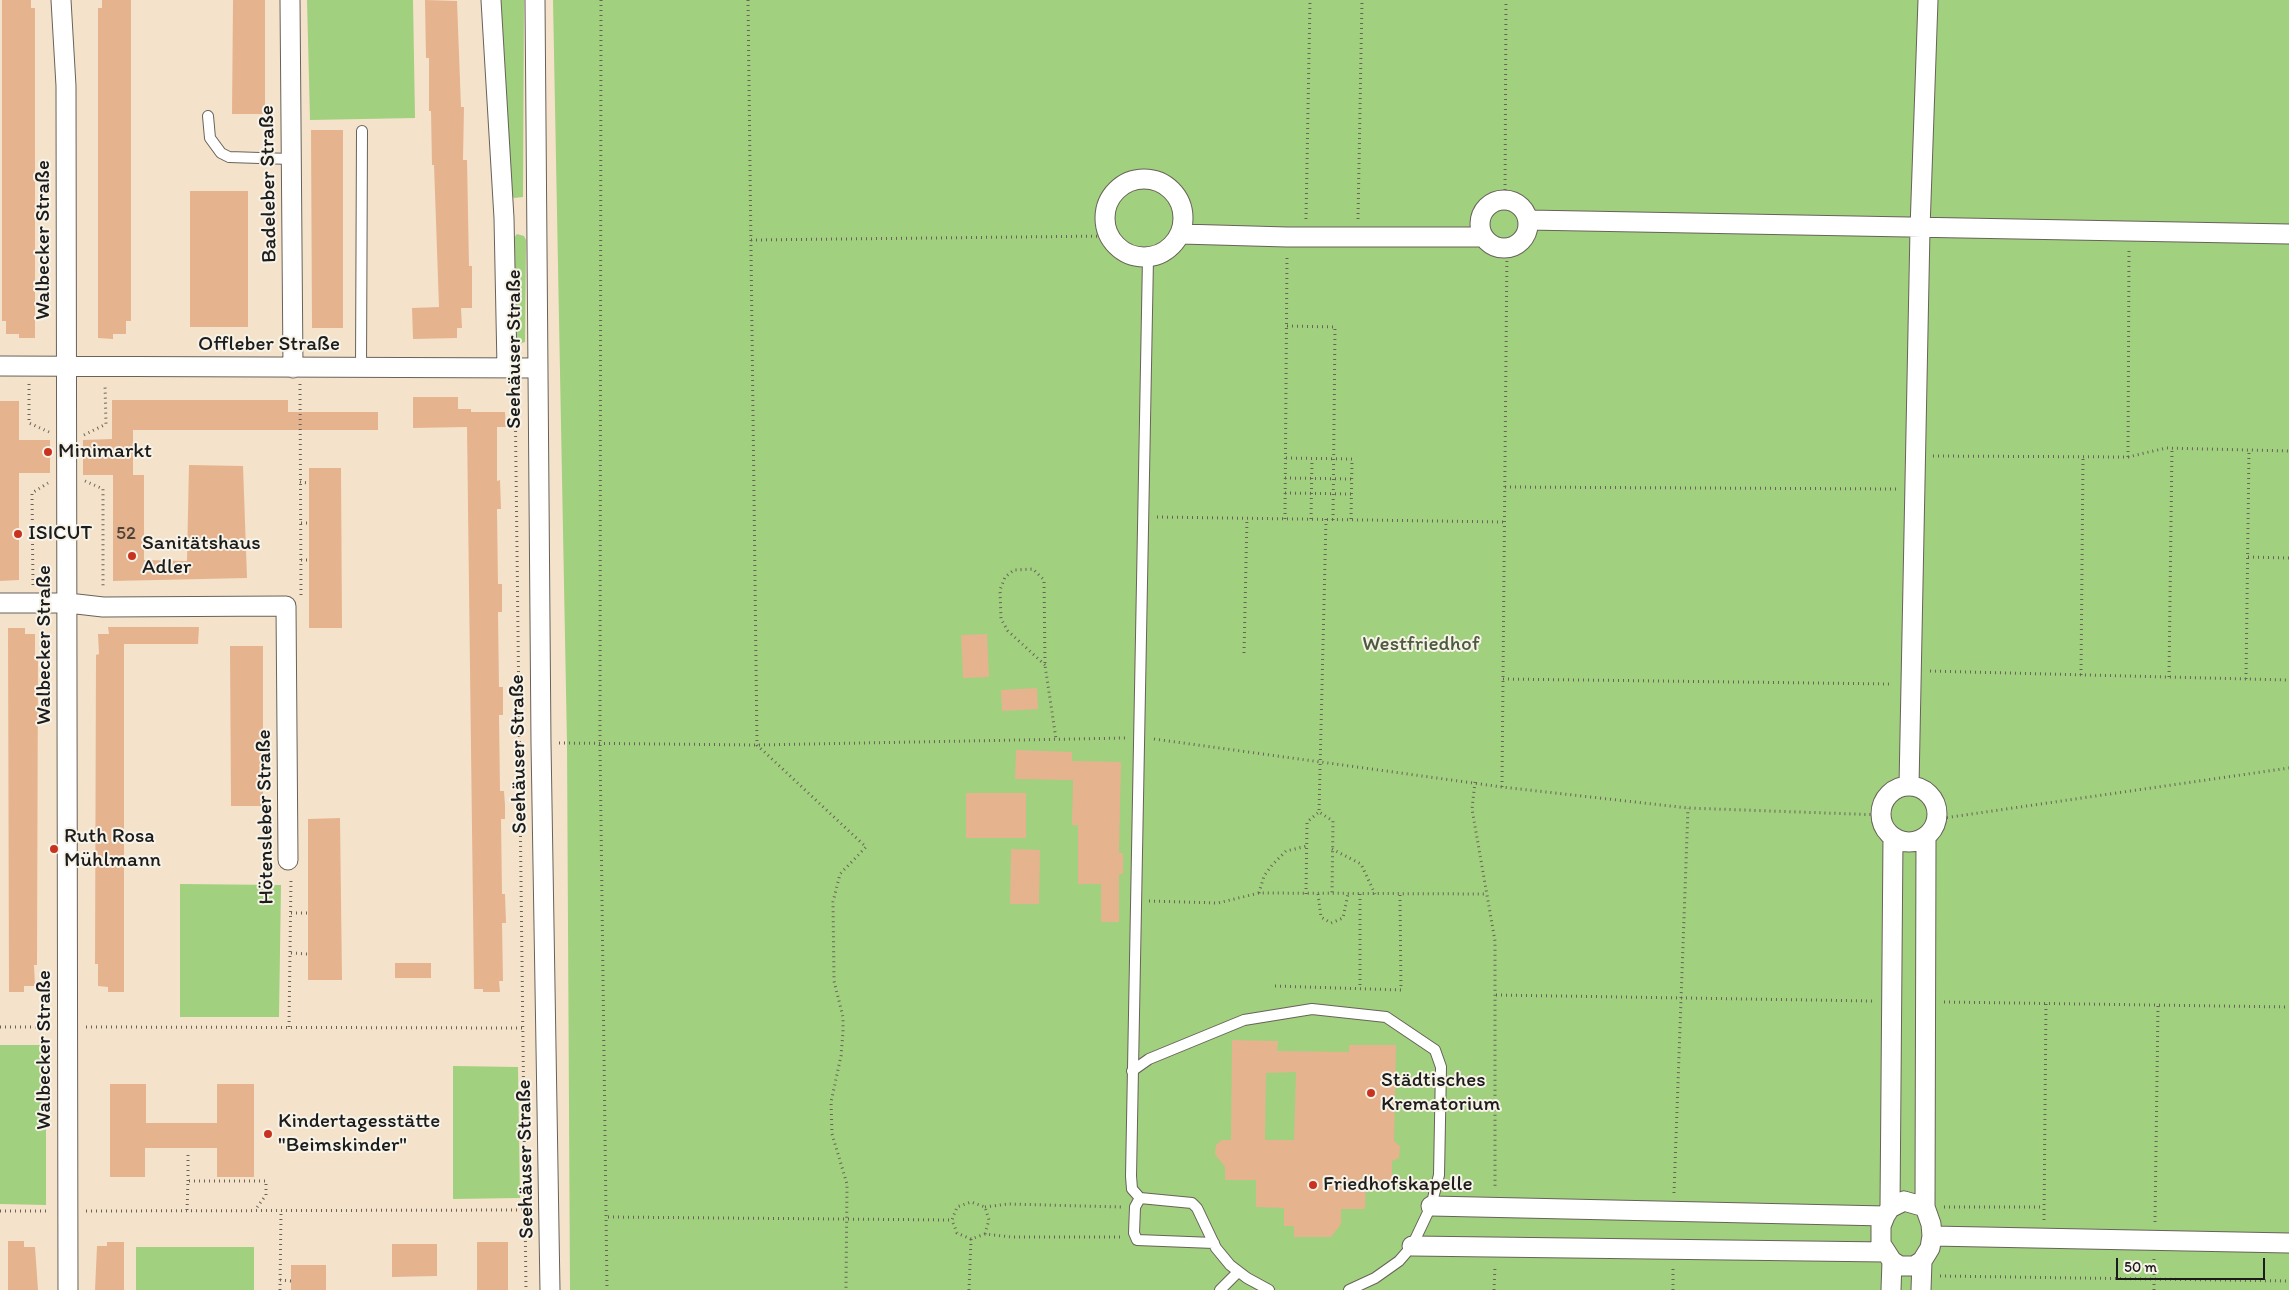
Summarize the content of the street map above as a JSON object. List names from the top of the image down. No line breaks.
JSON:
{"streets":{"street":["Badeleber Straße","Walbecker Straße","Offleber Straße","Seehäuser Straße","Hötensleber Straße"]},"crossings":[["Badeleber Straße","Offleber Straße"],["Walbecker Straße","Offleber Straße"],["Offleber Straße","Seehäuser Straße"]],"parks":["Westfriedhof"],"places":["Minimarkt","ISICUT","Sanitätshaus Adler","Ruth Rosa Mühlmann","Städtisches Krematorium","Kindertagesstätte \"Beimskinder\"","Friedhofskapelle"],"house_numbers":["52"],"scale_bar":"50 m"}
